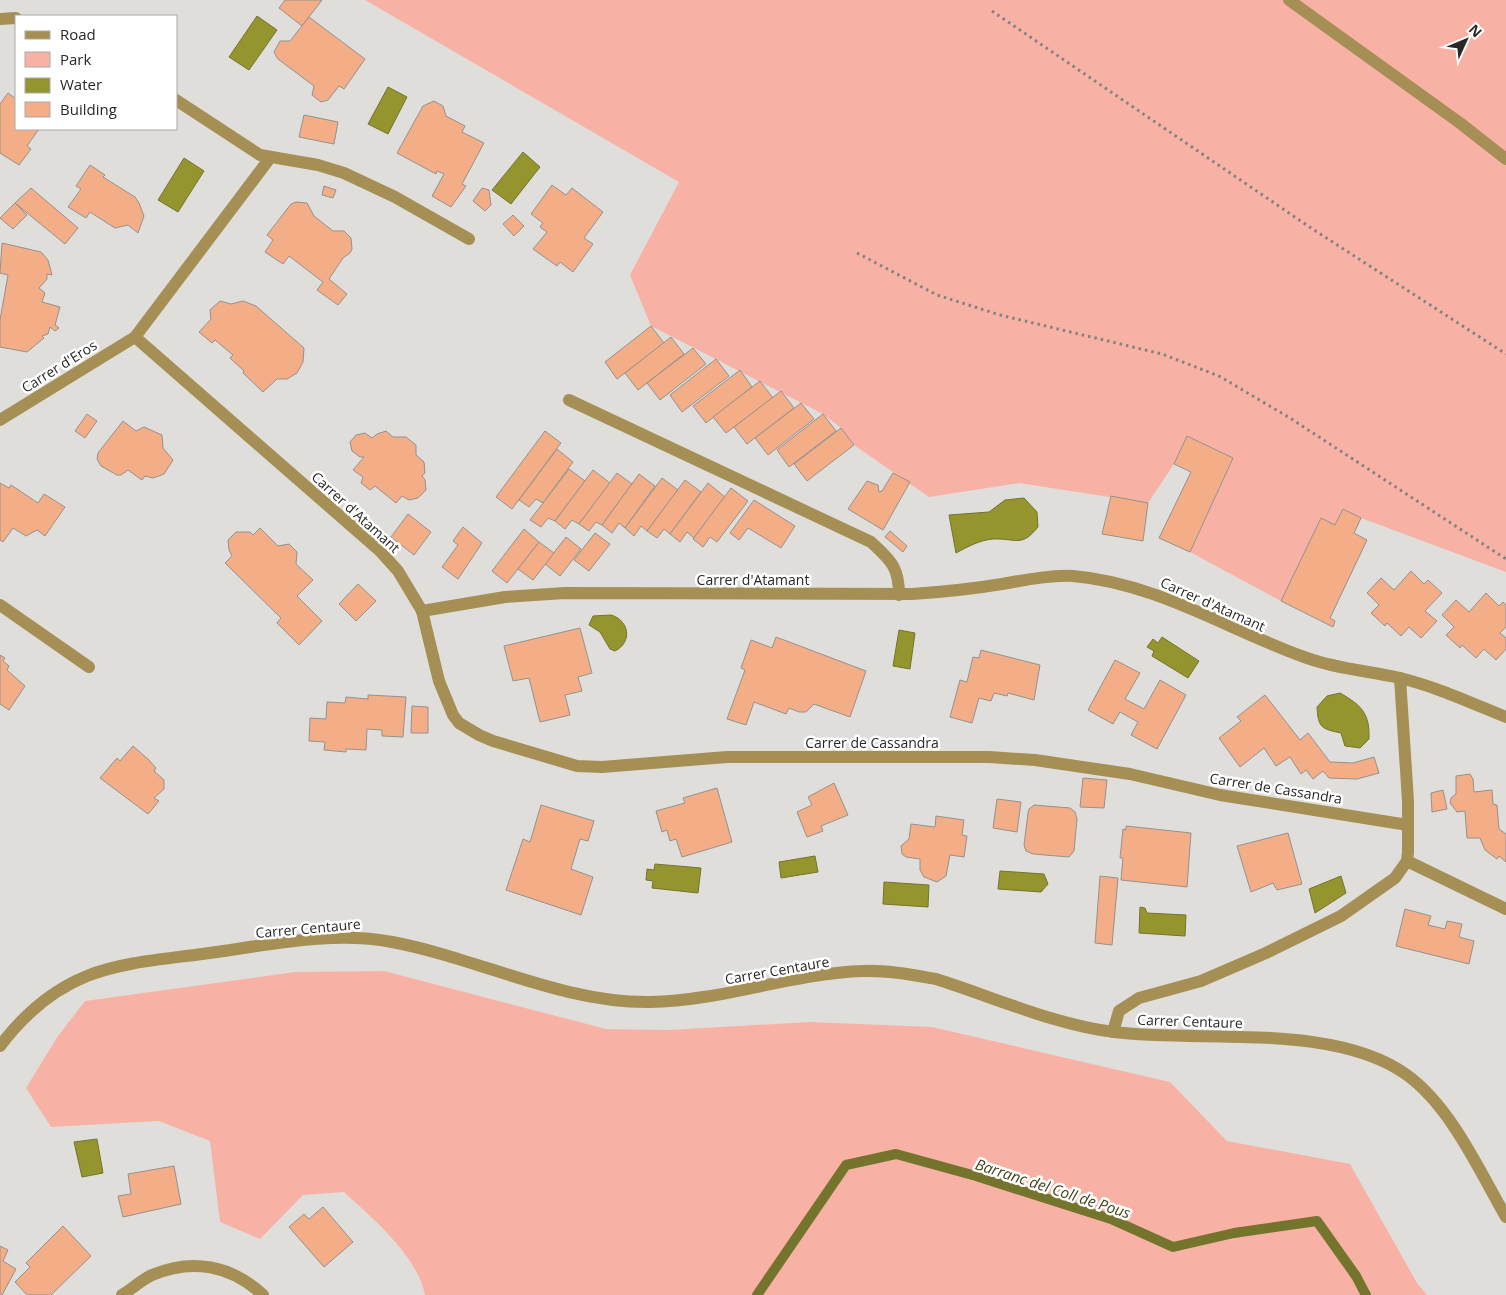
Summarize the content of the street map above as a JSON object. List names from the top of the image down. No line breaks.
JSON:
{"streets":{"street":["Carrer d'Eros","Carrer d'Atamant","Carrer de Cassandra","Carrer Centaure"]},"crossings":[["Carrer d'Eros","Carrer d'Atamant"],["Carrer d'Atamant","Carrer de Cassandra"]],"water":["Barranc del Coll de Pous"],"legend":["Road","Park","Water","Building"],"north":"top right"}
